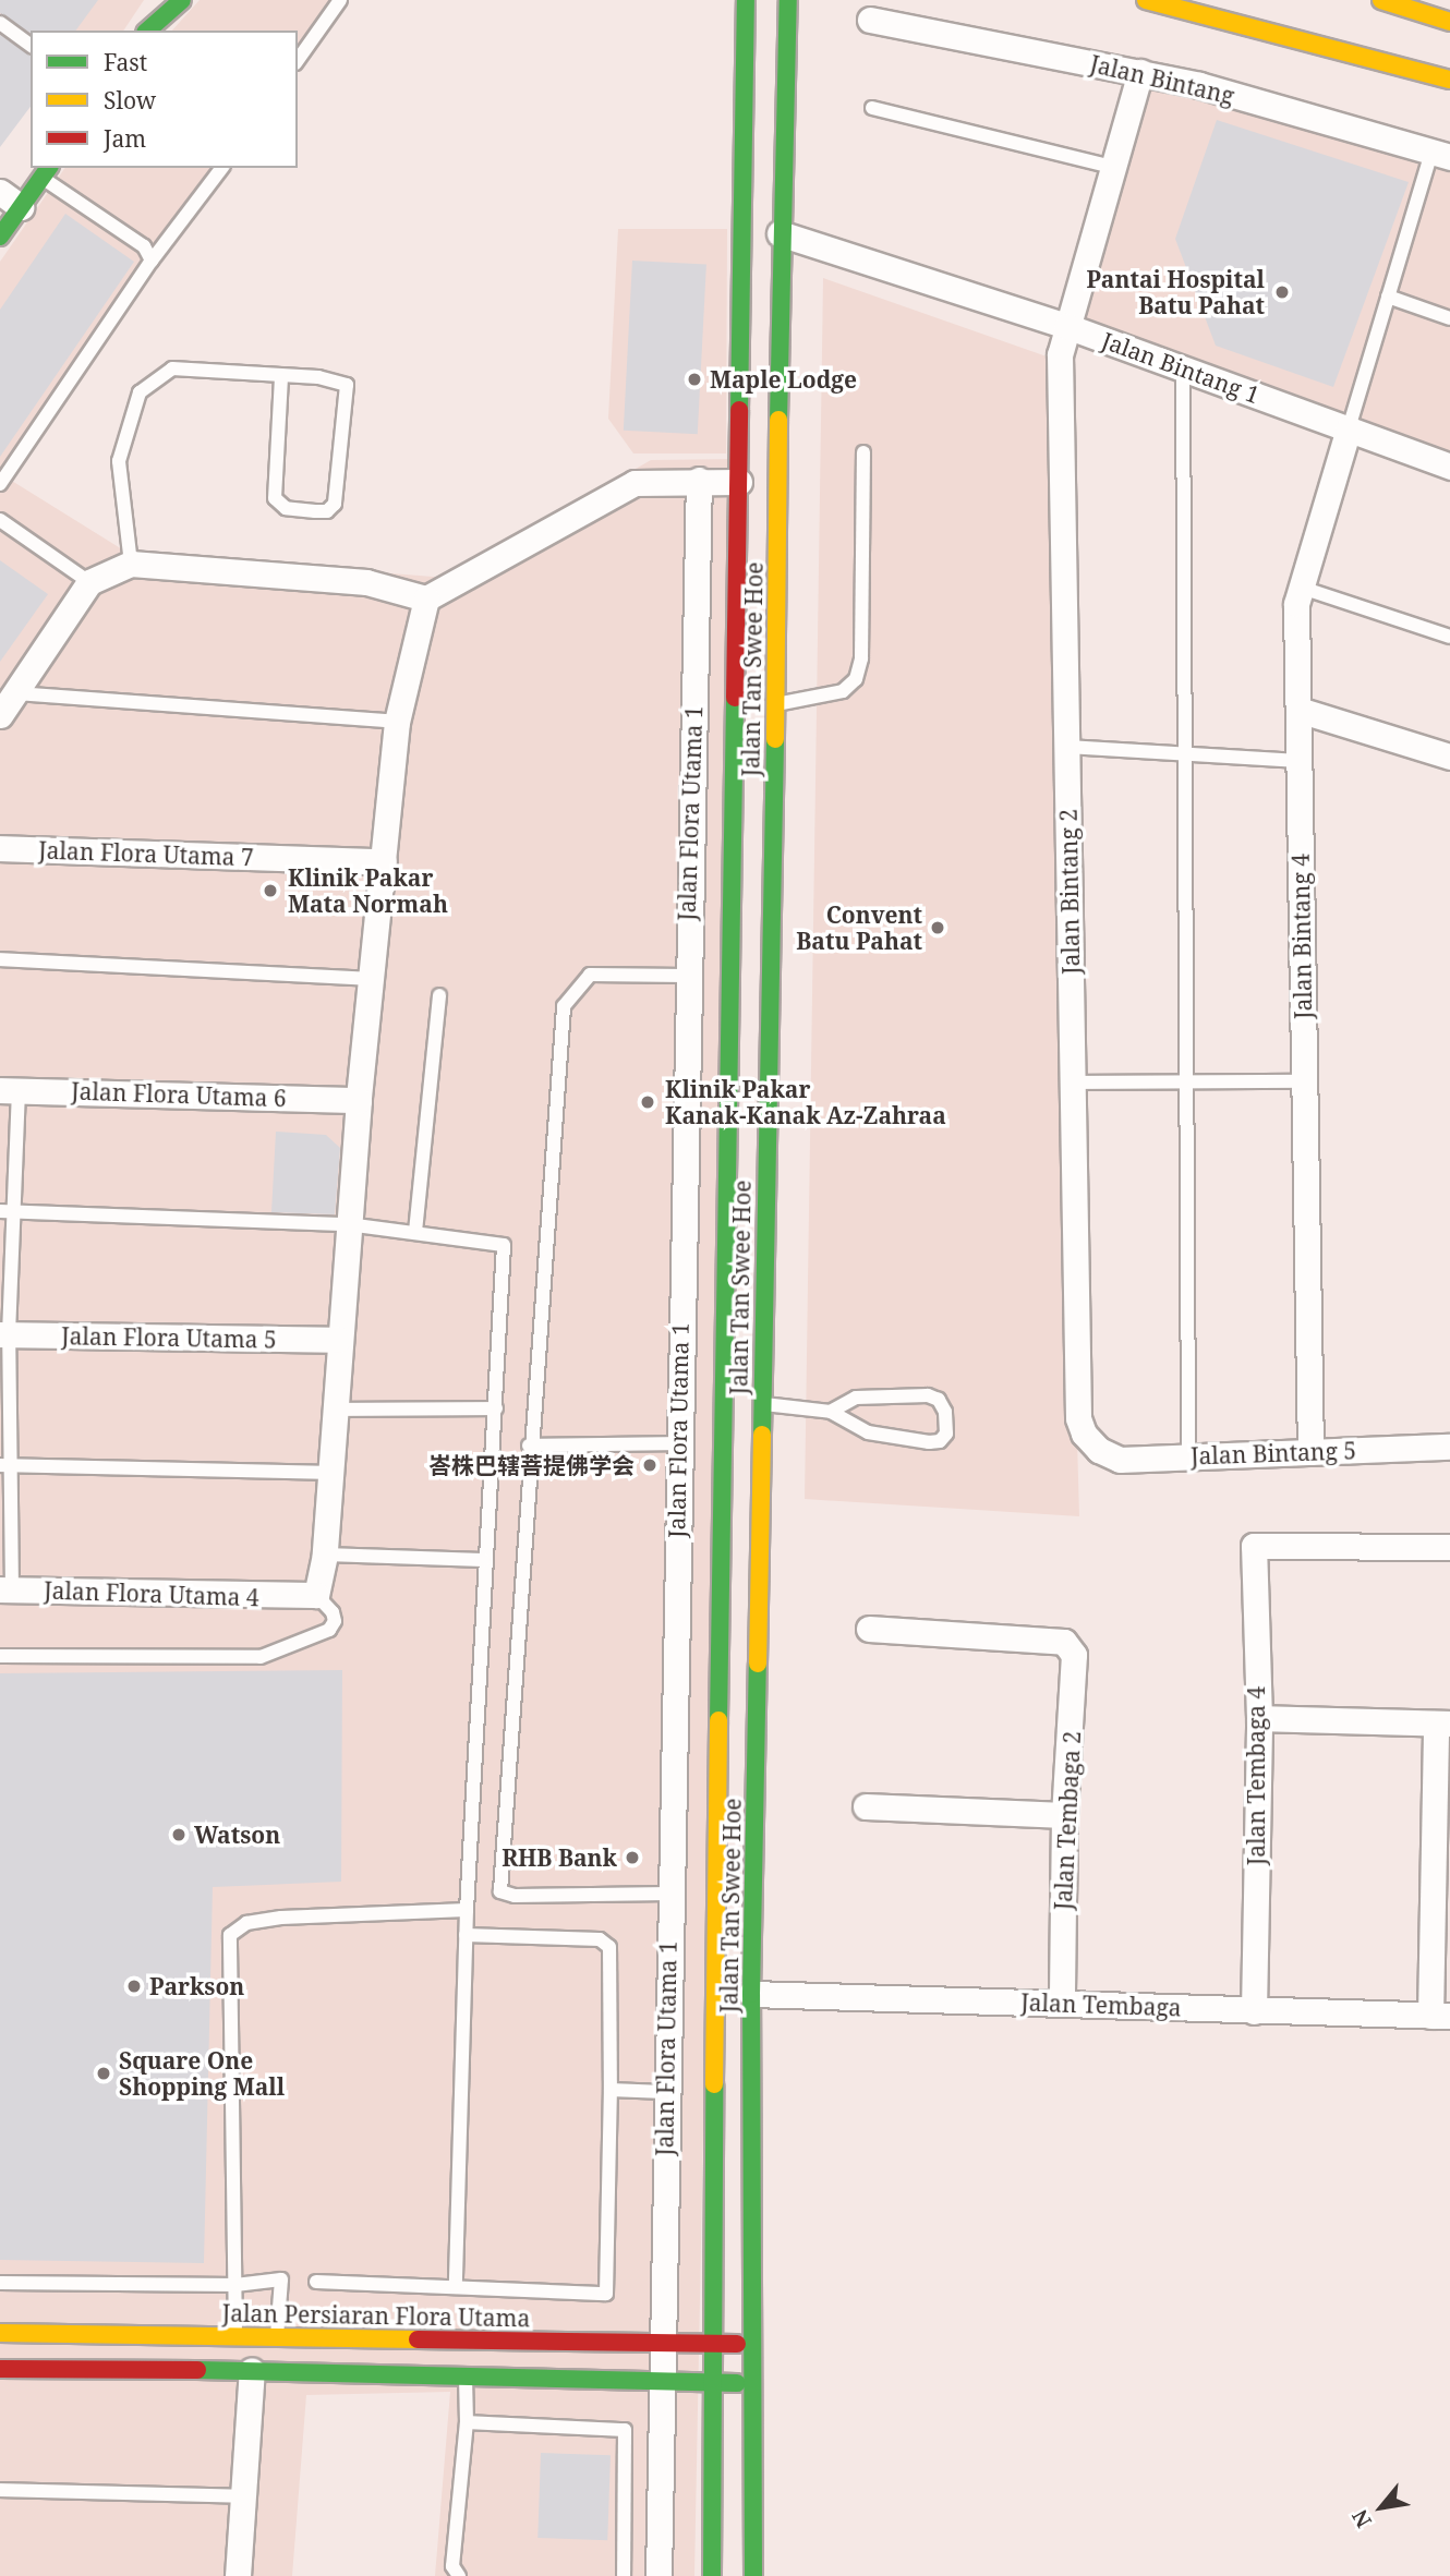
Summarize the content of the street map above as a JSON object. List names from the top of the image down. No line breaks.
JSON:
{"streets":{"main road":["Jalan Tan Swee Hoe","Jalan Persiaran Flora Utama"],"street":["Jalan Bintang","Jalan Bintang 1","Jalan Flora Utama 1","Jalan Flora Utama 7","Jalan Bintang 2","Jalan Bintang 4","Jalan Flora Utama 6","Jalan Flora Utama 5","Jalan Bintang 5","Jalan Flora Utama 4","Jalan Tembaga 4","Jalan Tembaga 2","Jalan Tembaga"]},"crossings":[["Jalan Bintang","Jalan Bintang 2"],["Jalan Bintang 1","Jalan Tan Swee Hoe"],["Jalan Bintang 1","Jalan Bintang 2"],["Jalan Bintang 1","Jalan Bintang 4"],["Jalan Tan Swee Hoe","Jalan Tembaga"],["Jalan Tan Swee Hoe","Jalan Persiaran Flora Utama"],["Jalan Flora Utama 1","Jalan Persiaran Flora Utama"],["Jalan Bintang 2","Jalan Bintang 5"],["Jalan Bintang 4","Jalan Bintang 5"],["Jalan Tembaga 4","Jalan Tembaga"],["Jalan Tembaga 2","Jalan Tembaga"]],"places":["Pantai Hospital Batu Pahat","Maple Lodge","Klinik Pakar Mata Normah","Convent Batu Pahat","Klinik Pakar Kanak-Kanak Az-Zahraa","峇株巴辖菩提佛学会","Watson","RHB Bank","Parkson","Square One Shopping Mall"],"legend":["Fast","Slow","Jam"],"north":"bottom left"}
